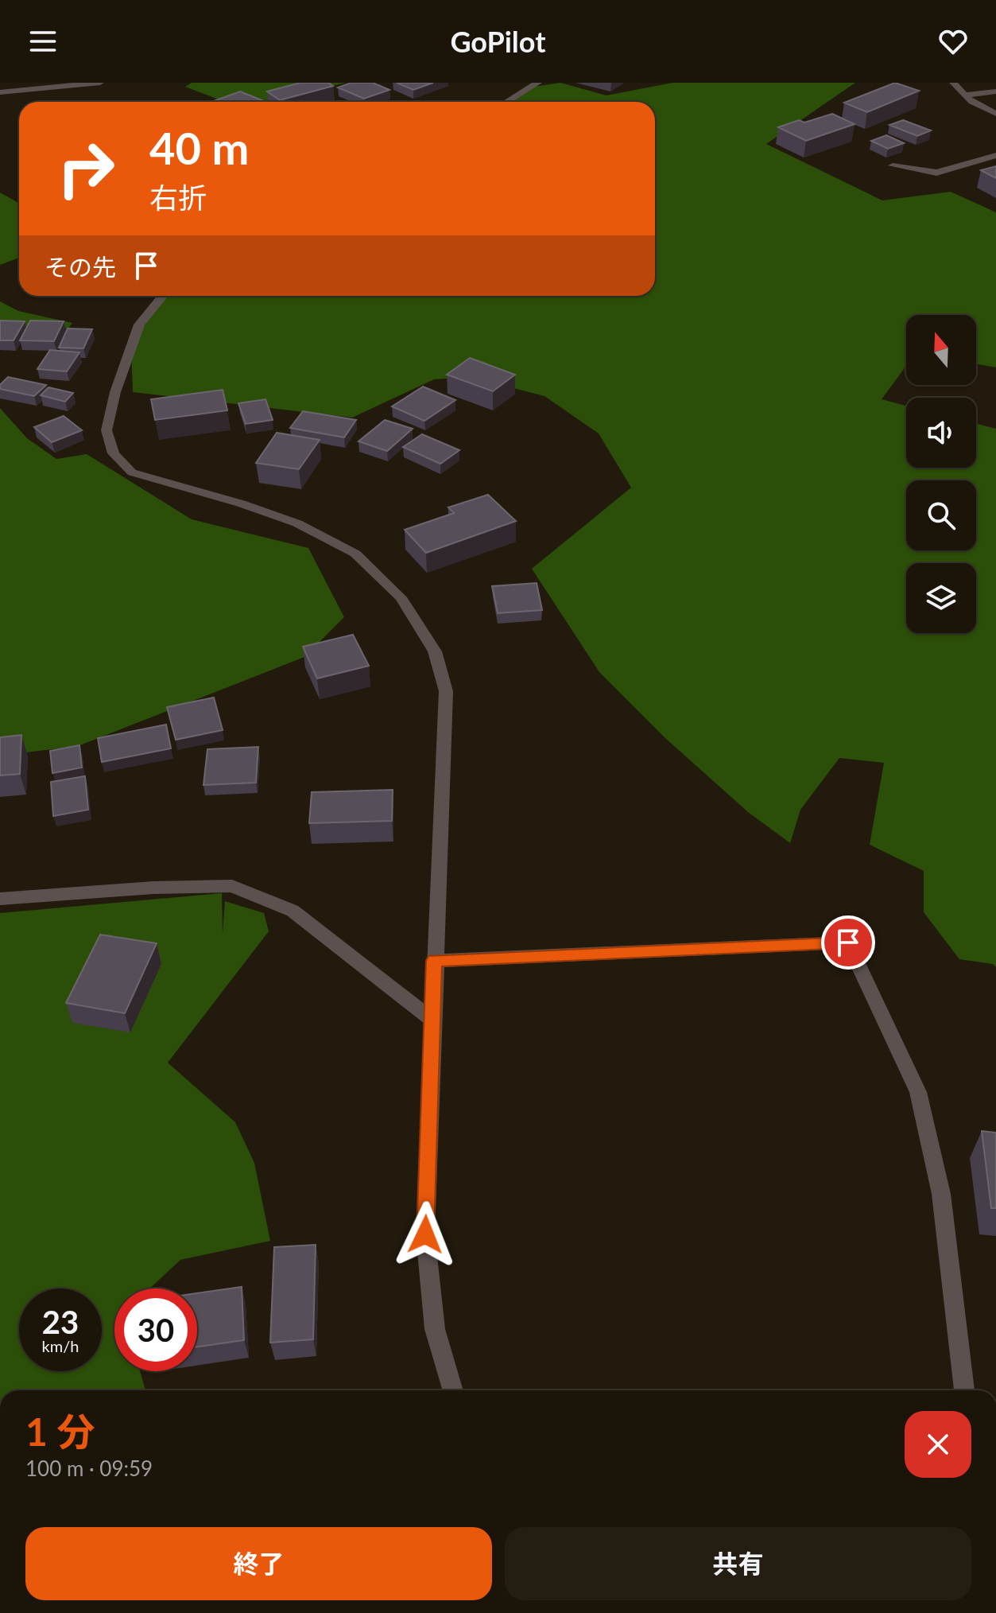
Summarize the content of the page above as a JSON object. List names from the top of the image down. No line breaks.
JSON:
{"north":"top","page":{"header":"GoPilot","turn":["40 m","右折"],"then":"その先","speed":"23 km/h","limit":"30","heading":["1 分","100 m · 09:59"],"buttons":["終了","共有"]}}
